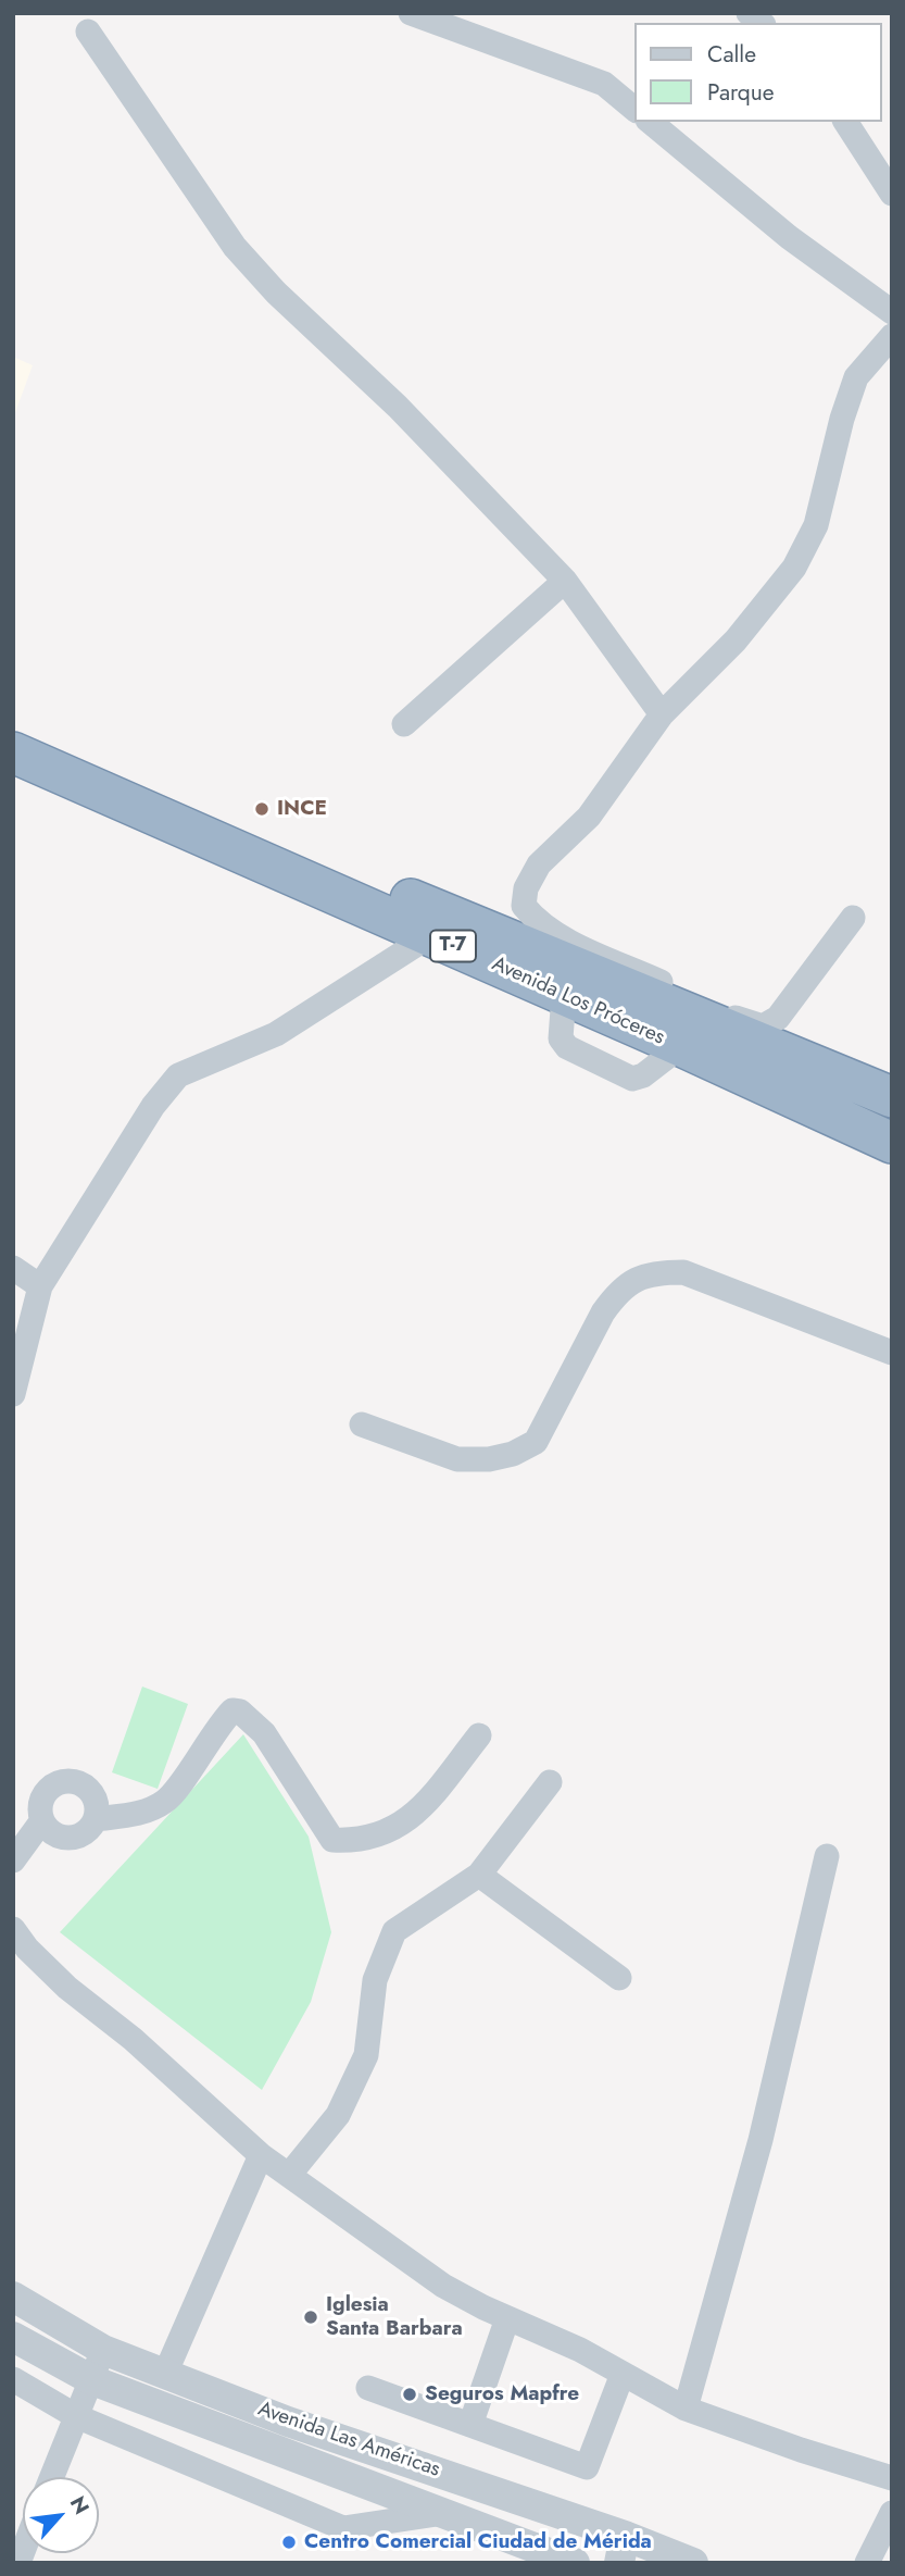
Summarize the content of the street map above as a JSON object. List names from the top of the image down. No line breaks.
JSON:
{"streets":{"highway":["T-7","Avenida Los Próceres"],"street":["Avenida Las Américas"]},"places":["INCE","Iglesia Santa Barbara","Seguros Mapfre","Centro Comercial Ciudad de Mérida"],"legend":["Calle","Parque"],"north":"top right"}
